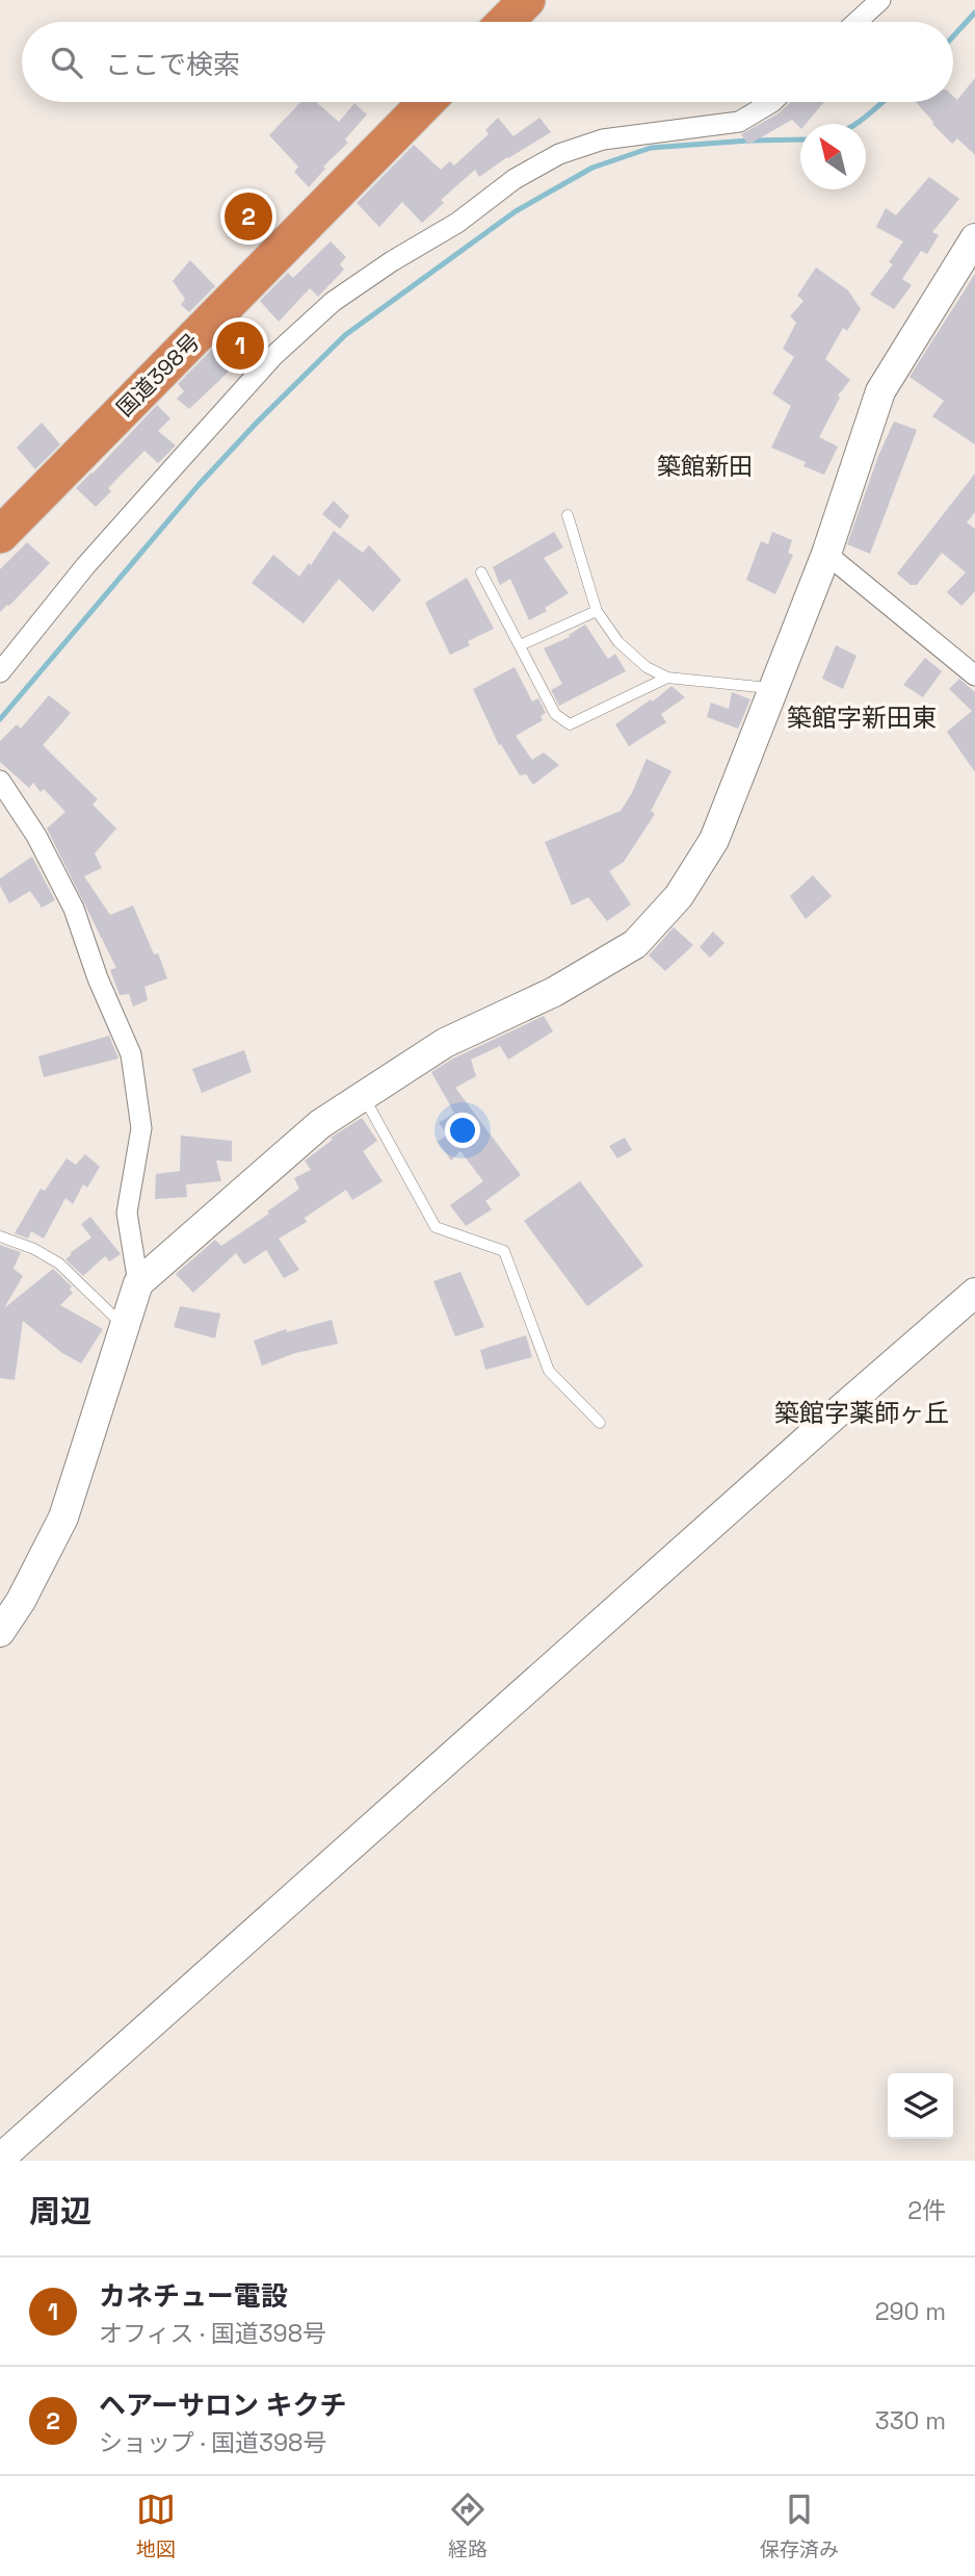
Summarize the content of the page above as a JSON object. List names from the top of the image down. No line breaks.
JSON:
{"streets":{"highway":["国道398号"]},"districts":["築館新田","築館字新田東","築館字薬師ヶ丘"],"north":"top left","page":{"search":"ここで検索","pins":["2","1"],"heading":["周辺","2件"],"list":[{"mark":"1","name":"カネチュー電設","note":"オフィス · 国道398号","value":"290 m"},{"mark":"2","name":"ヘアーサロン キクチ","note":"ショップ · 国道398号","value":"330 m"}],"nav":["地図","経路","保存済み"]}}
